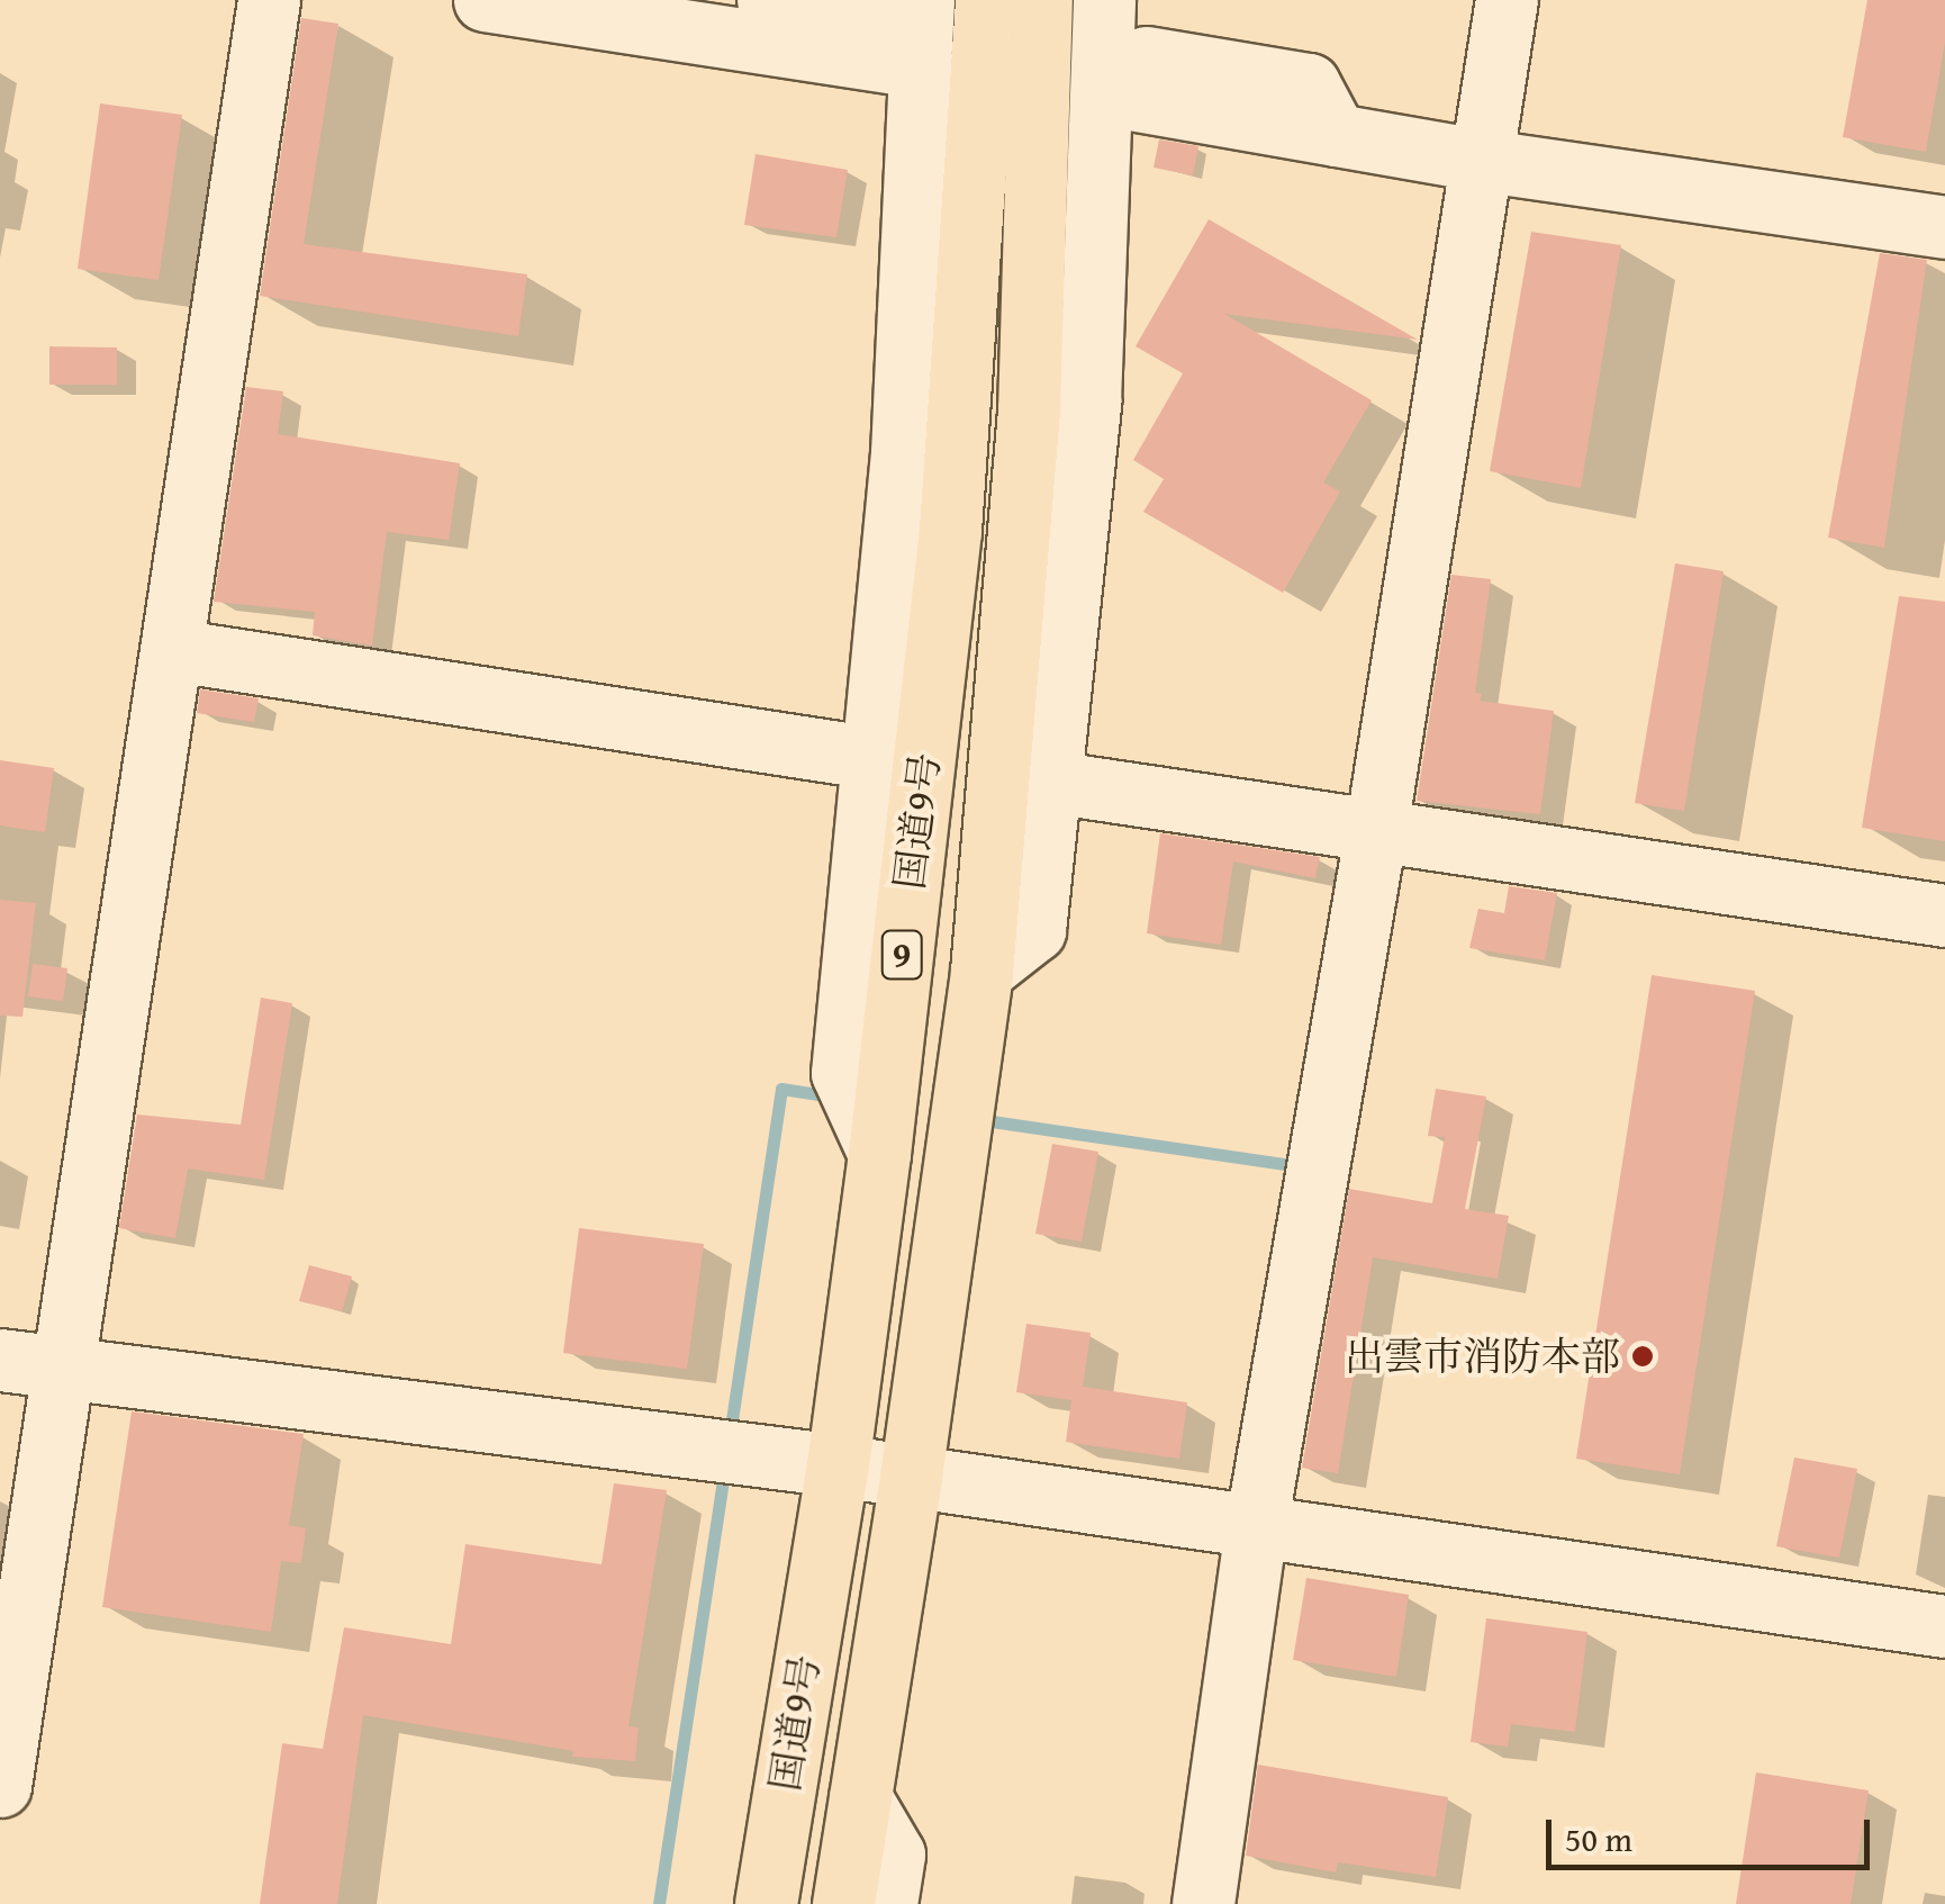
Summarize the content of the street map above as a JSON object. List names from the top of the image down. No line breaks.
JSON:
{"streets":{"highway":["国道9号","9"]},"crossings":[["国道9号","9"]],"places":["出雲市消防本部"],"scale_bar":"50 m"}
